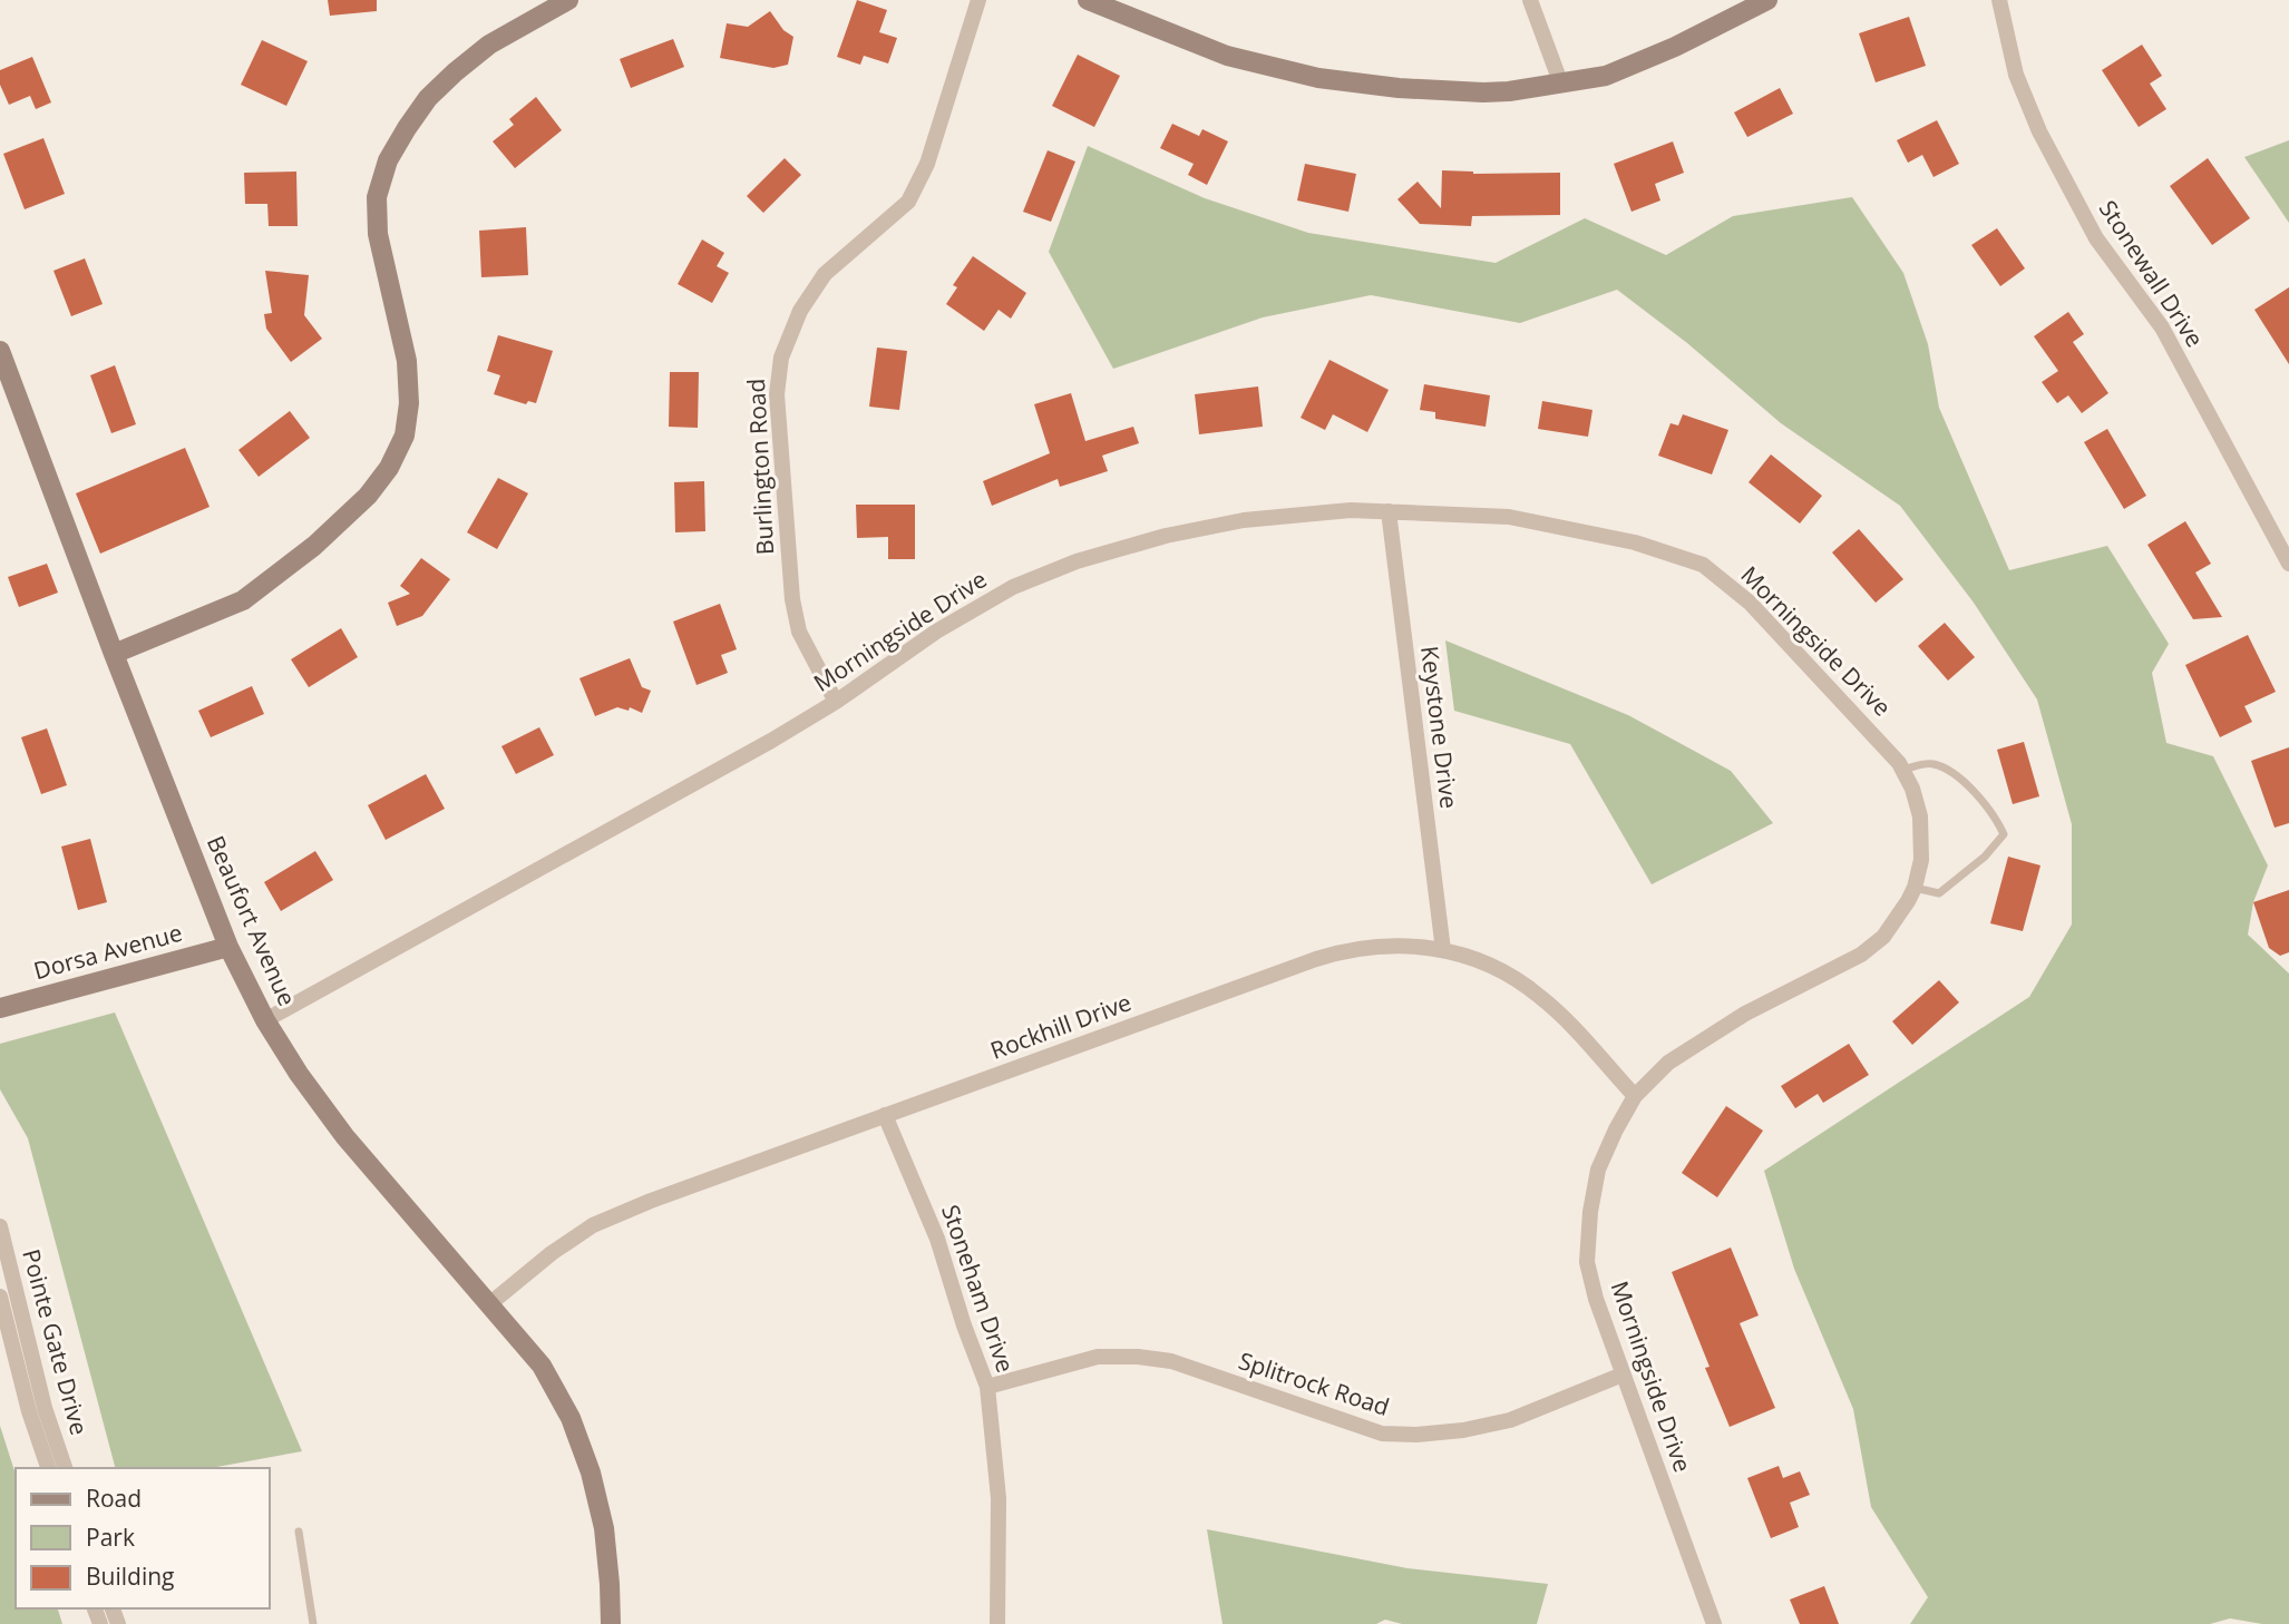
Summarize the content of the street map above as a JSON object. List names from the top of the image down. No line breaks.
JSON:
{"streets":{"street":["Stonewall Drive","Burlington Road","Morningside Drive","Keystone Drive","Beaufort Avenue","Dorsa Avenue","Rockhill Drive","Stoneham Drive","Pointe Gate Drive","Splitrock Road"]},"crossings":[["Burlington Road","Morningside Drive"],["Morningside Drive","Keystone Drive"],["Morningside Drive","Beaufort Avenue"],["Morningside Drive","Rockhill Drive"],["Morningside Drive","Splitrock Road"],["Keystone Drive","Rockhill Drive"],["Beaufort Avenue","Dorsa Avenue"],["Beaufort Avenue","Rockhill Drive"],["Rockhill Drive","Stoneham Drive"],["Stoneham Drive","Splitrock Road"]],"legend":["Road","Park","Building"]}
